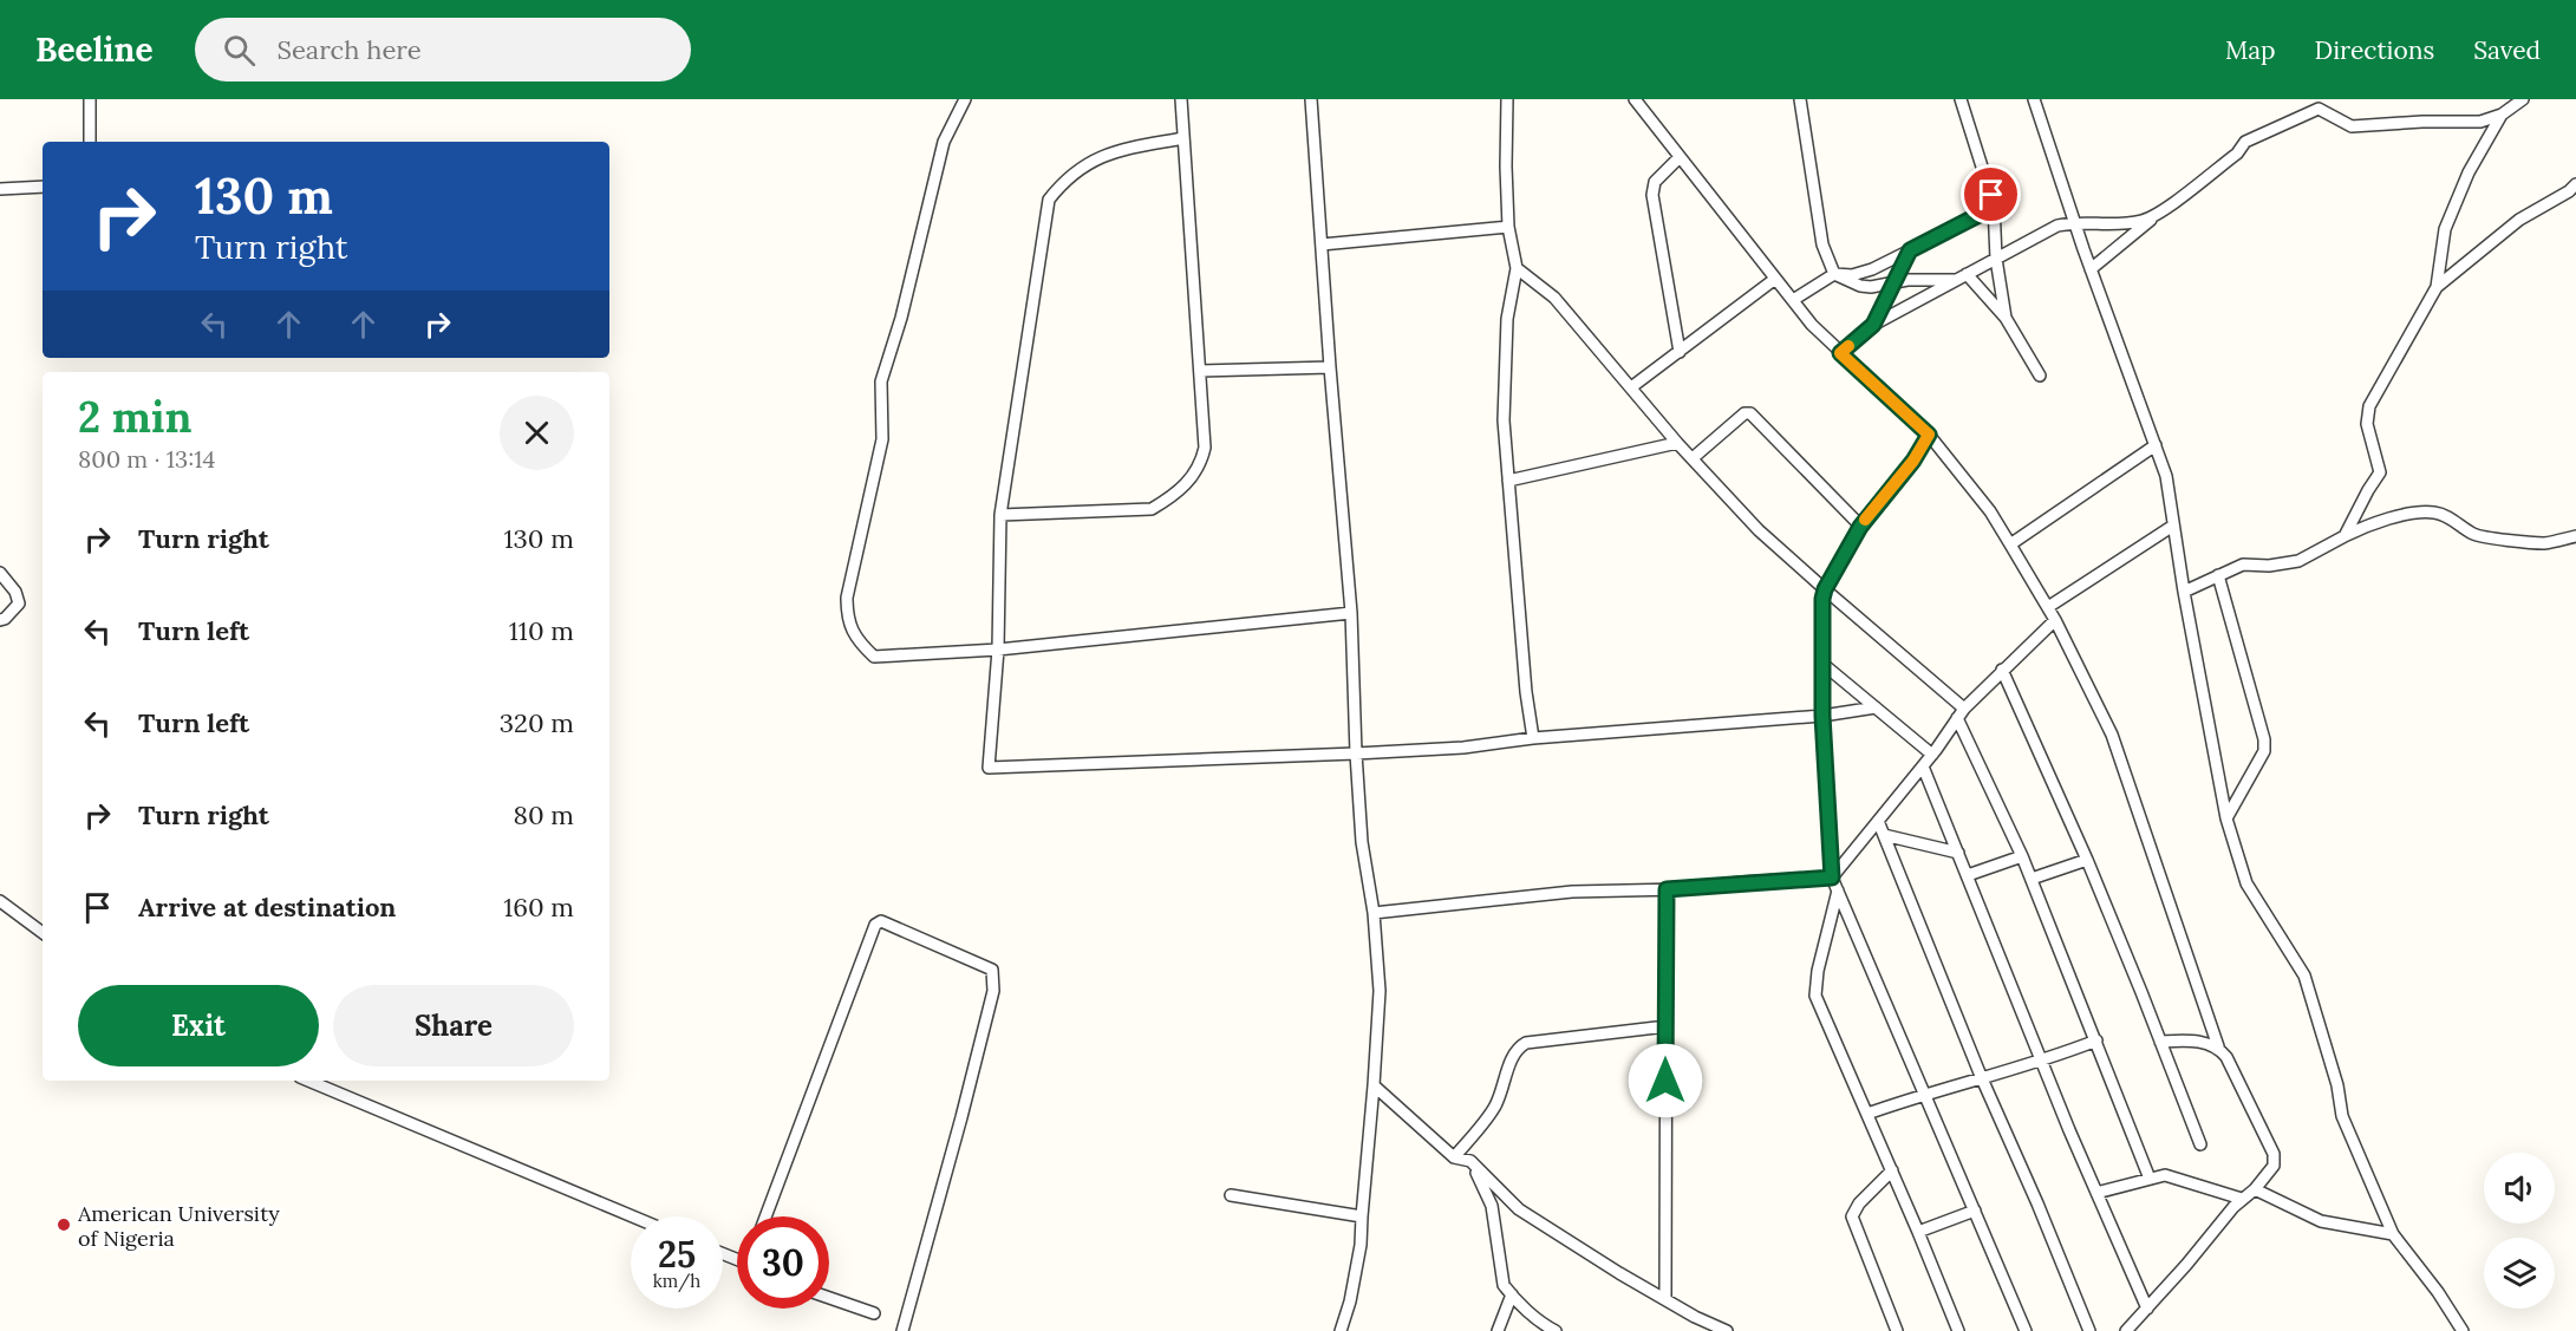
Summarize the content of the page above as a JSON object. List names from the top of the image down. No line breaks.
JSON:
{"places":["American University of Nigeria"],"page":{"header":"Beeline","search":"Search here","nav":["Map","Directions","Saved"],"turn":["130 m","Turn right"],"heading":["2 min","800 m · 13:14"],"list":[{"name":"Turn right","value":"130 m"},{"name":"Turn left","value":"110 m"},{"name":"Turn left","value":"320 m"},{"name":"Turn right","value":"80 m"},{"name":"Arrive at destination","value":"160 m"}],"buttons":["Exit","Share"],"speed":"25 km/h","limit":"30"}}
